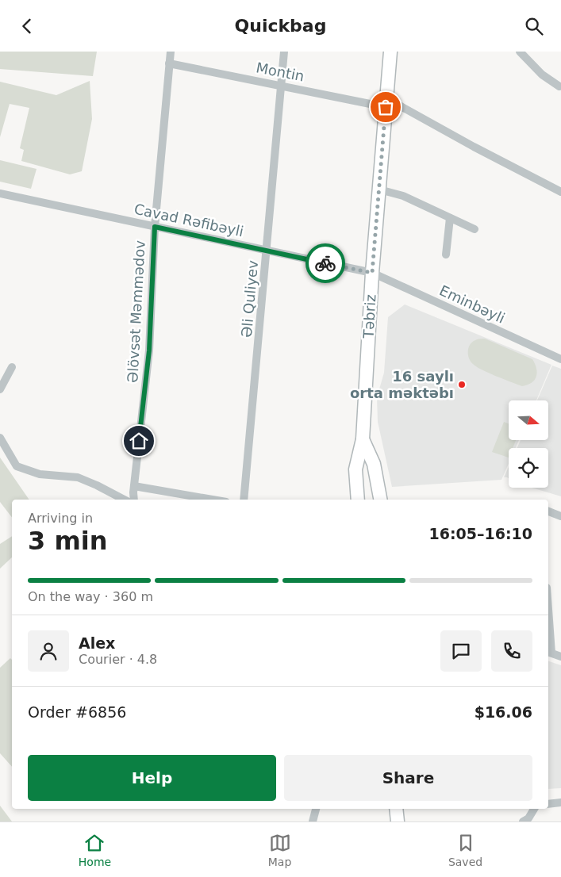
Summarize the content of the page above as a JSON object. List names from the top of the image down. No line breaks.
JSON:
{"streets":{"main road":["Təbriz"],"street":["Montin","Cavad Rəfibəyli","Əli Quliyev","Eminbəyli","Əlövsət Məmmədov"]},"crossings":[["Montin","Əli Quliyev"],["Montin","Əlövsət Məmmədov"],["Montin","Təbriz"],["Cavad Rəfibəyli","Əli Quliyev"],["Cavad Rəfibəyli","Eminbəyli"],["Cavad Rəfibəyli","Əlövsət Məmmədov"],["Cavad Rəfibəyli","Təbriz"],["Eminbəyli","Təbriz"]],"places":["16 saylı orta məktəbı"],"north":"right","page":{"header":"Quickbag","heading":["3 min","Arriving in","16:05–16:10"],"panel":["Alex","Courier · 4.8","Order #6856","$16.06"],"bar":"On the way · 360 m","buttons":["Help","Share"],"tabs":["Home","Map","Saved"]}}
